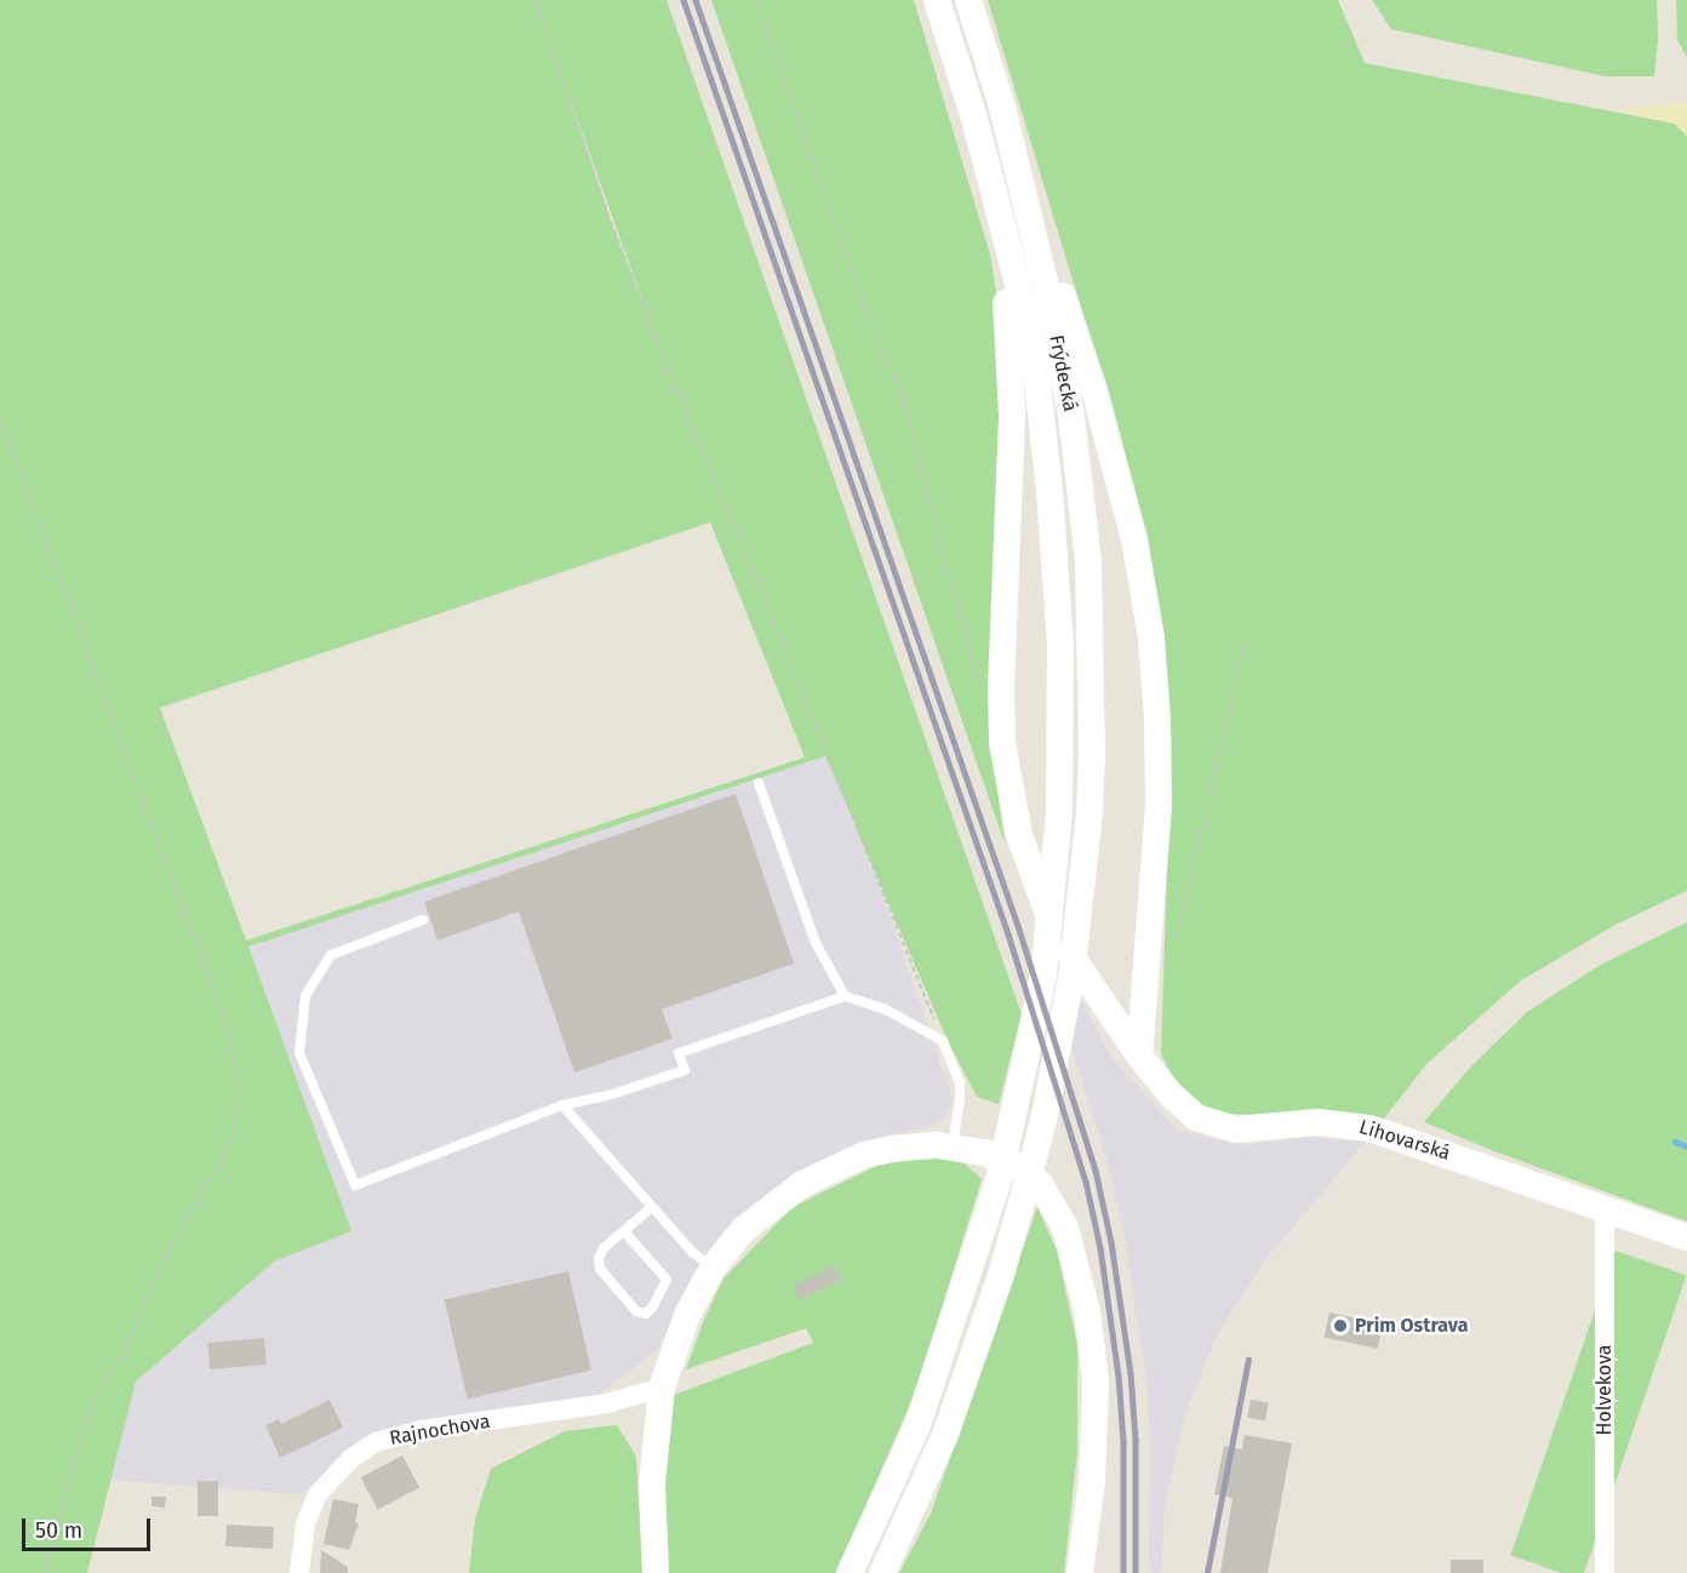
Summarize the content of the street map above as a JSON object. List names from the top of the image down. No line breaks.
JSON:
{"streets":{"main road":["Frýdecká","Lihovarská"],"street":["Holvekova","Rajnochova"]},"crossings":[["Frýdecká","Lihovarská"],["Lihovarská","Holvekova"]],"places":["Prim Ostrava"],"scale_bar":"50 m"}
